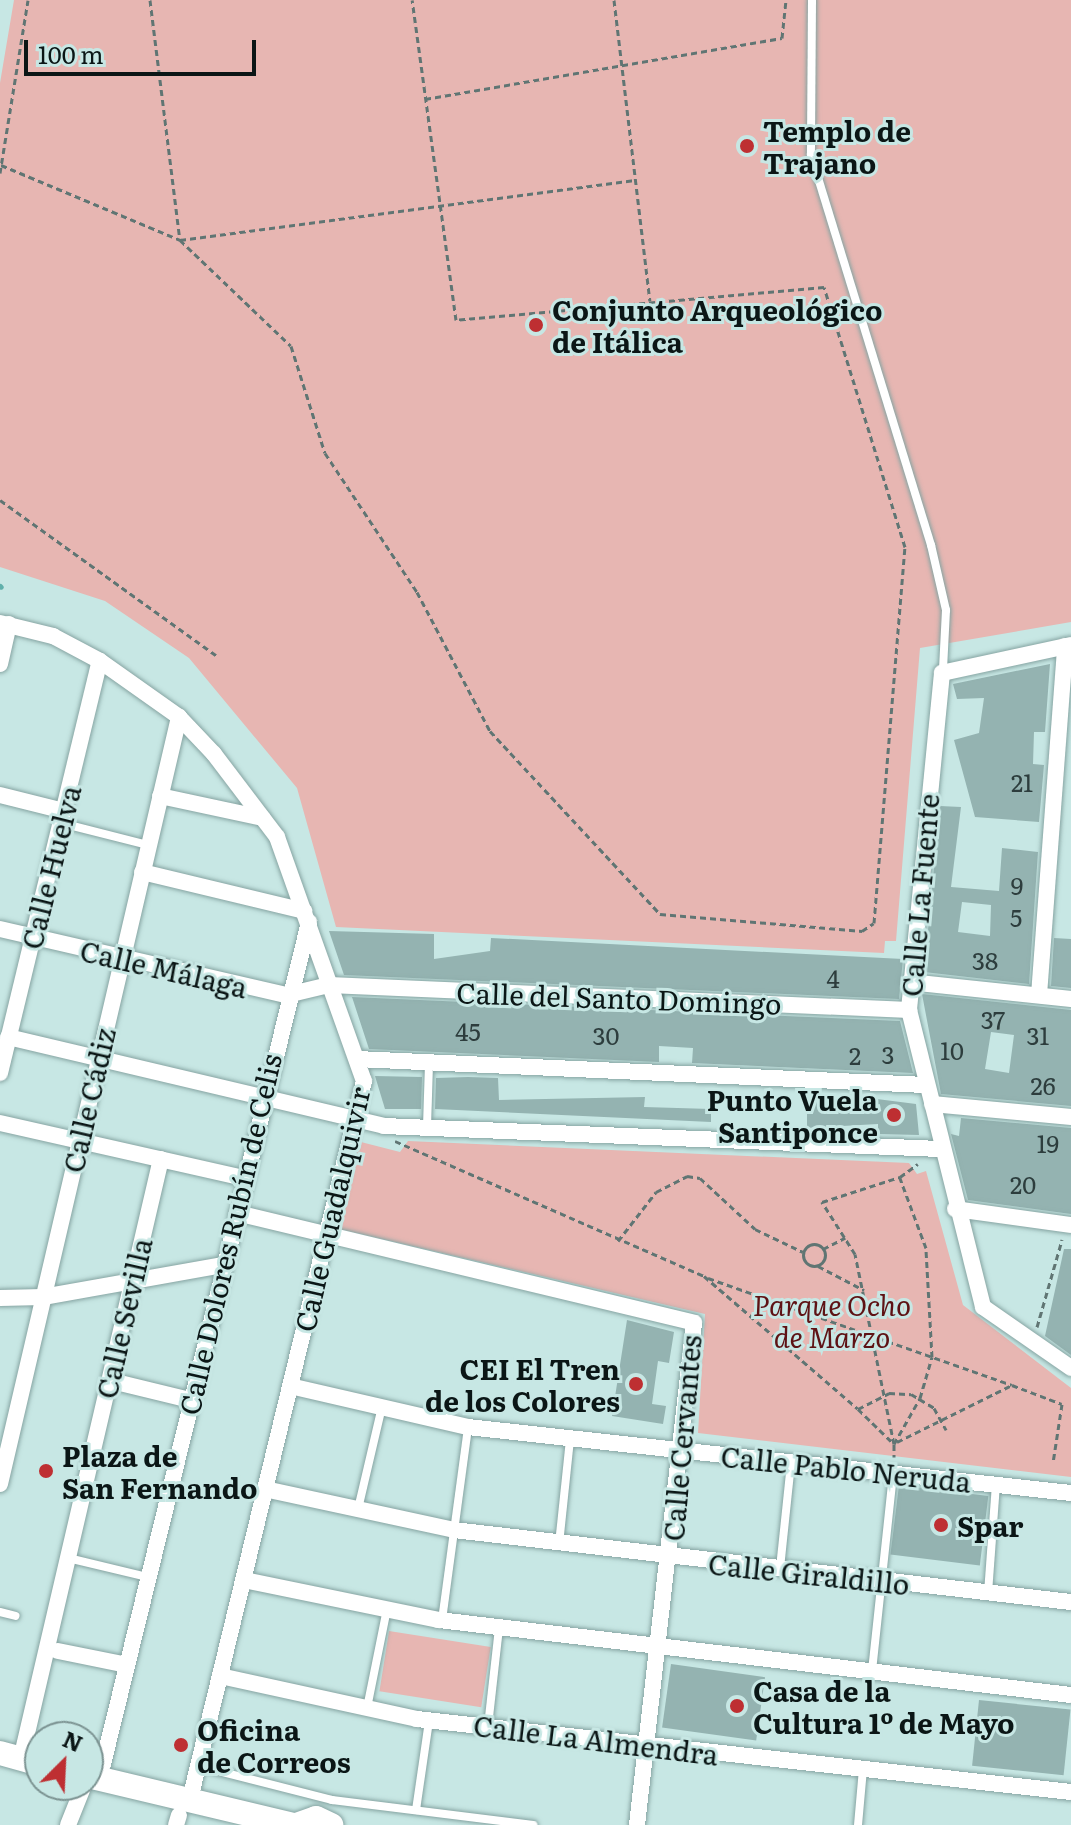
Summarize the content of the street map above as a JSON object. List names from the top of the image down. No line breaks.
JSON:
{"streets":{"street":["Calle Huelva","Calle La Fuente","Calle Málaga","Calle del Santo Domingo","Calle Cádiz","Calle Guadalquivir","Calle Dolores Rubín de Celis","Calle Sevilla","Calle Cervantes","Calle Pablo Neruda","Calle Giraldillo","Calle La Almendra"]},"crossings":[["Calle Huelva","Calle Málaga"],["Calle Huelva","Calle Guadalquivir"],["Calle La Fuente","Calle del Santo Domingo"],["Calle Málaga","Calle del Santo Domingo"],["Calle Málaga","Calle Cádiz"],["Calle Málaga","Calle Guadalquivir"],["Calle Málaga","Calle Dolores Rubín de Celis"],["Calle del Santo Domingo","Calle Guadalquivir"],["Calle Cádiz","Calle Guadalquivir"],["Calle Guadalquivir","Calle Dolores Rubín de Celis"],["Calle Guadalquivir","Calle Cervantes"],["Calle Guadalquivir","Calle Pablo Neruda"],["Calle Guadalquivir","Calle Giraldillo"],["Calle Guadalquivir","Calle La Almendra"],["Calle Dolores Rubín de Celis","Calle Cervantes"],["Calle Cervantes","Calle Pablo Neruda"],["Calle Cervantes","Calle Giraldillo"],["Calle Cervantes","Calle La Almendra"]],"parks":["Parque Ocho de Marzo"],"places":["Templo de Trajano","Conjunto Arqueológico de Itálica","Punto Vuela Santiponce","CEI El Tren de los Colores","Plaza de San Fernando","Spar","Casa de la Cultura 1º de Mayo","Oficina de Correos"],"house_numbers":["21","9","5","38","4","37","45","30","31","10","3","2","26","19","20"],"scale_bar":"100 m","north":"top right"}
